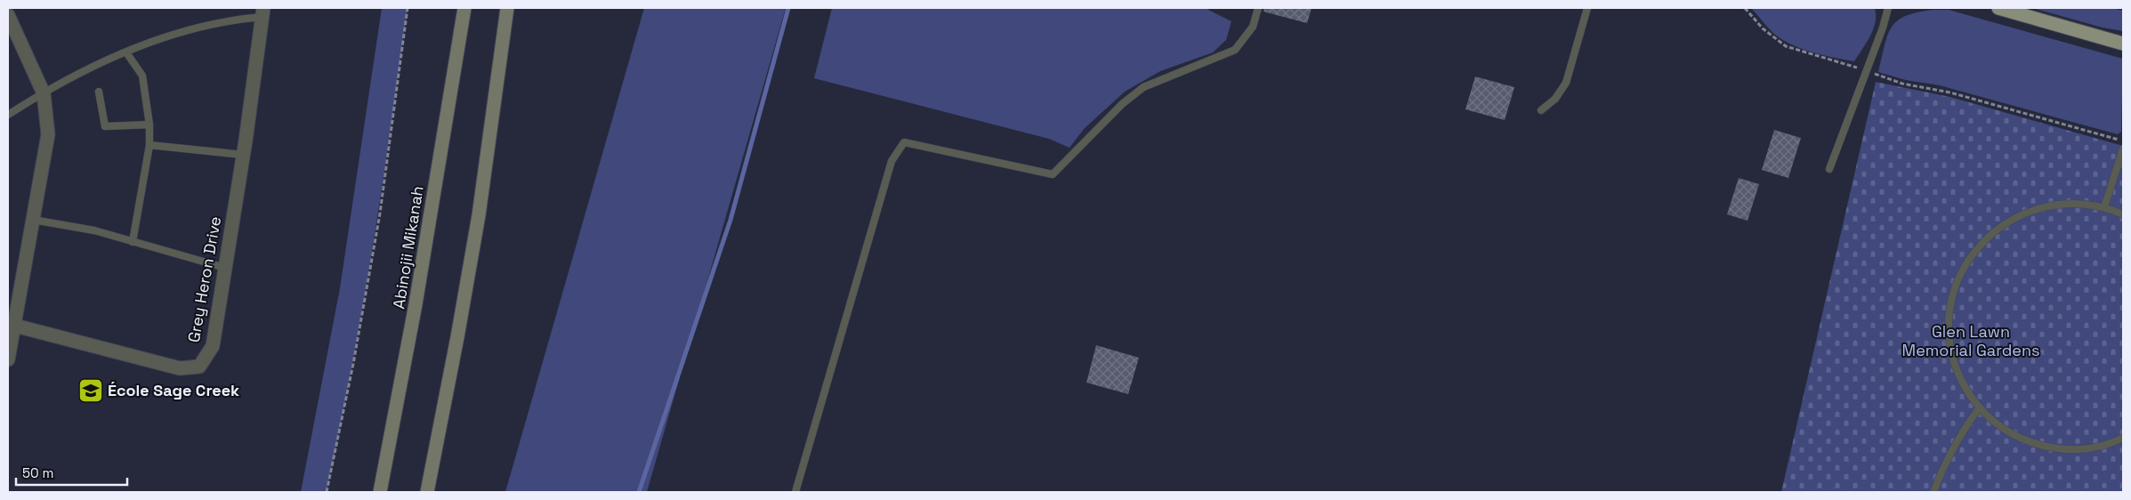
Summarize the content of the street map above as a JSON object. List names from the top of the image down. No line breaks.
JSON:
{"streets":{"street":["Abinojii Mikanah","Grey Heron Drive"]},"parks":["Glen Lawn Memorial Gardens"],"places":{"school or university":["École Sage Creek"]},"scale_bar":"50 m"}
